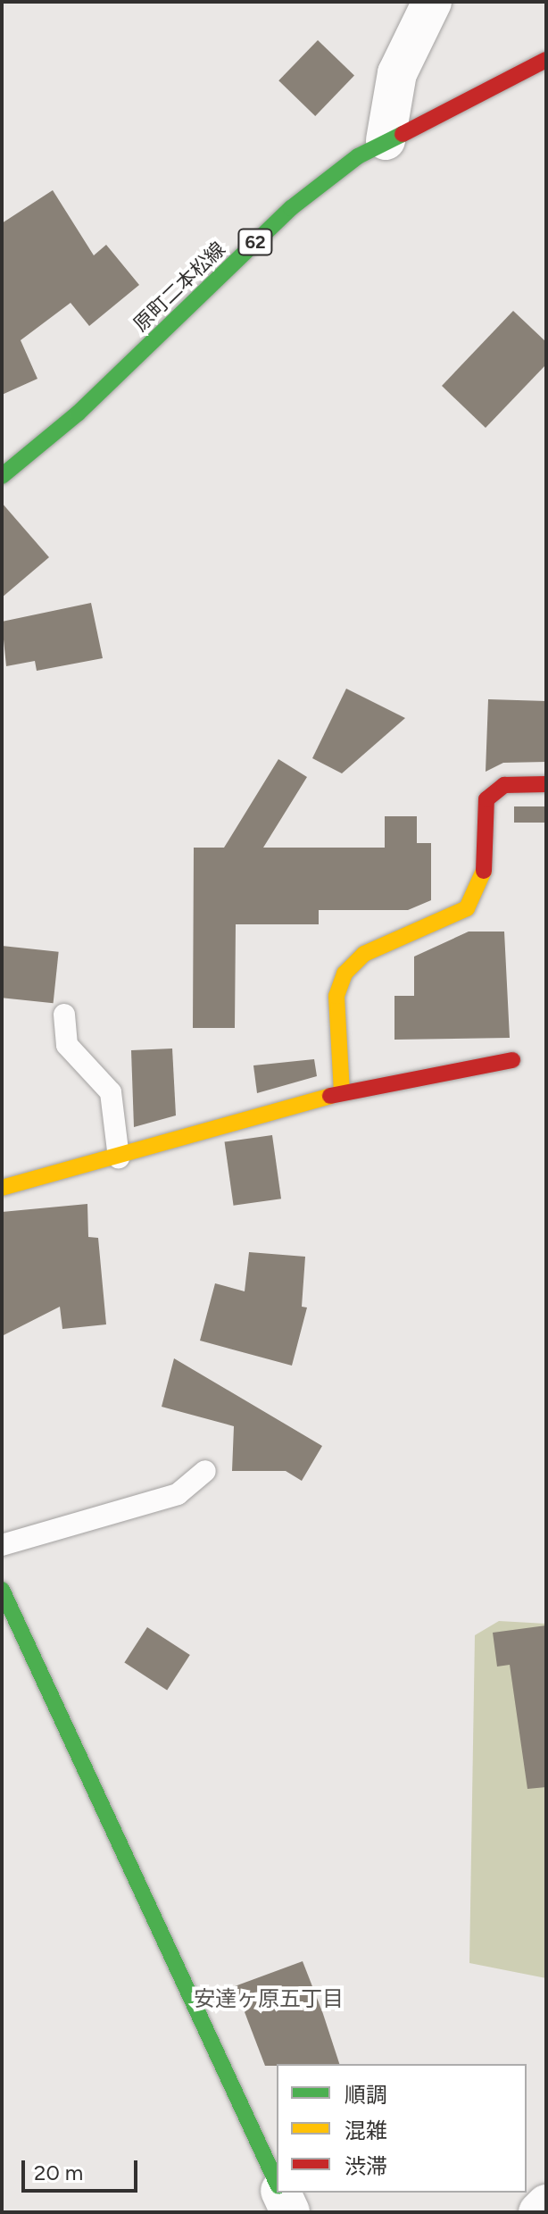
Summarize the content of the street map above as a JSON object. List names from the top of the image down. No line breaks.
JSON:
{"streets":{"street":["62","原町二本松線"]},"districts":["安達ヶ原五丁目"],"legend":["順調","混雑","渋滞"],"scale_bar":"20 m"}
